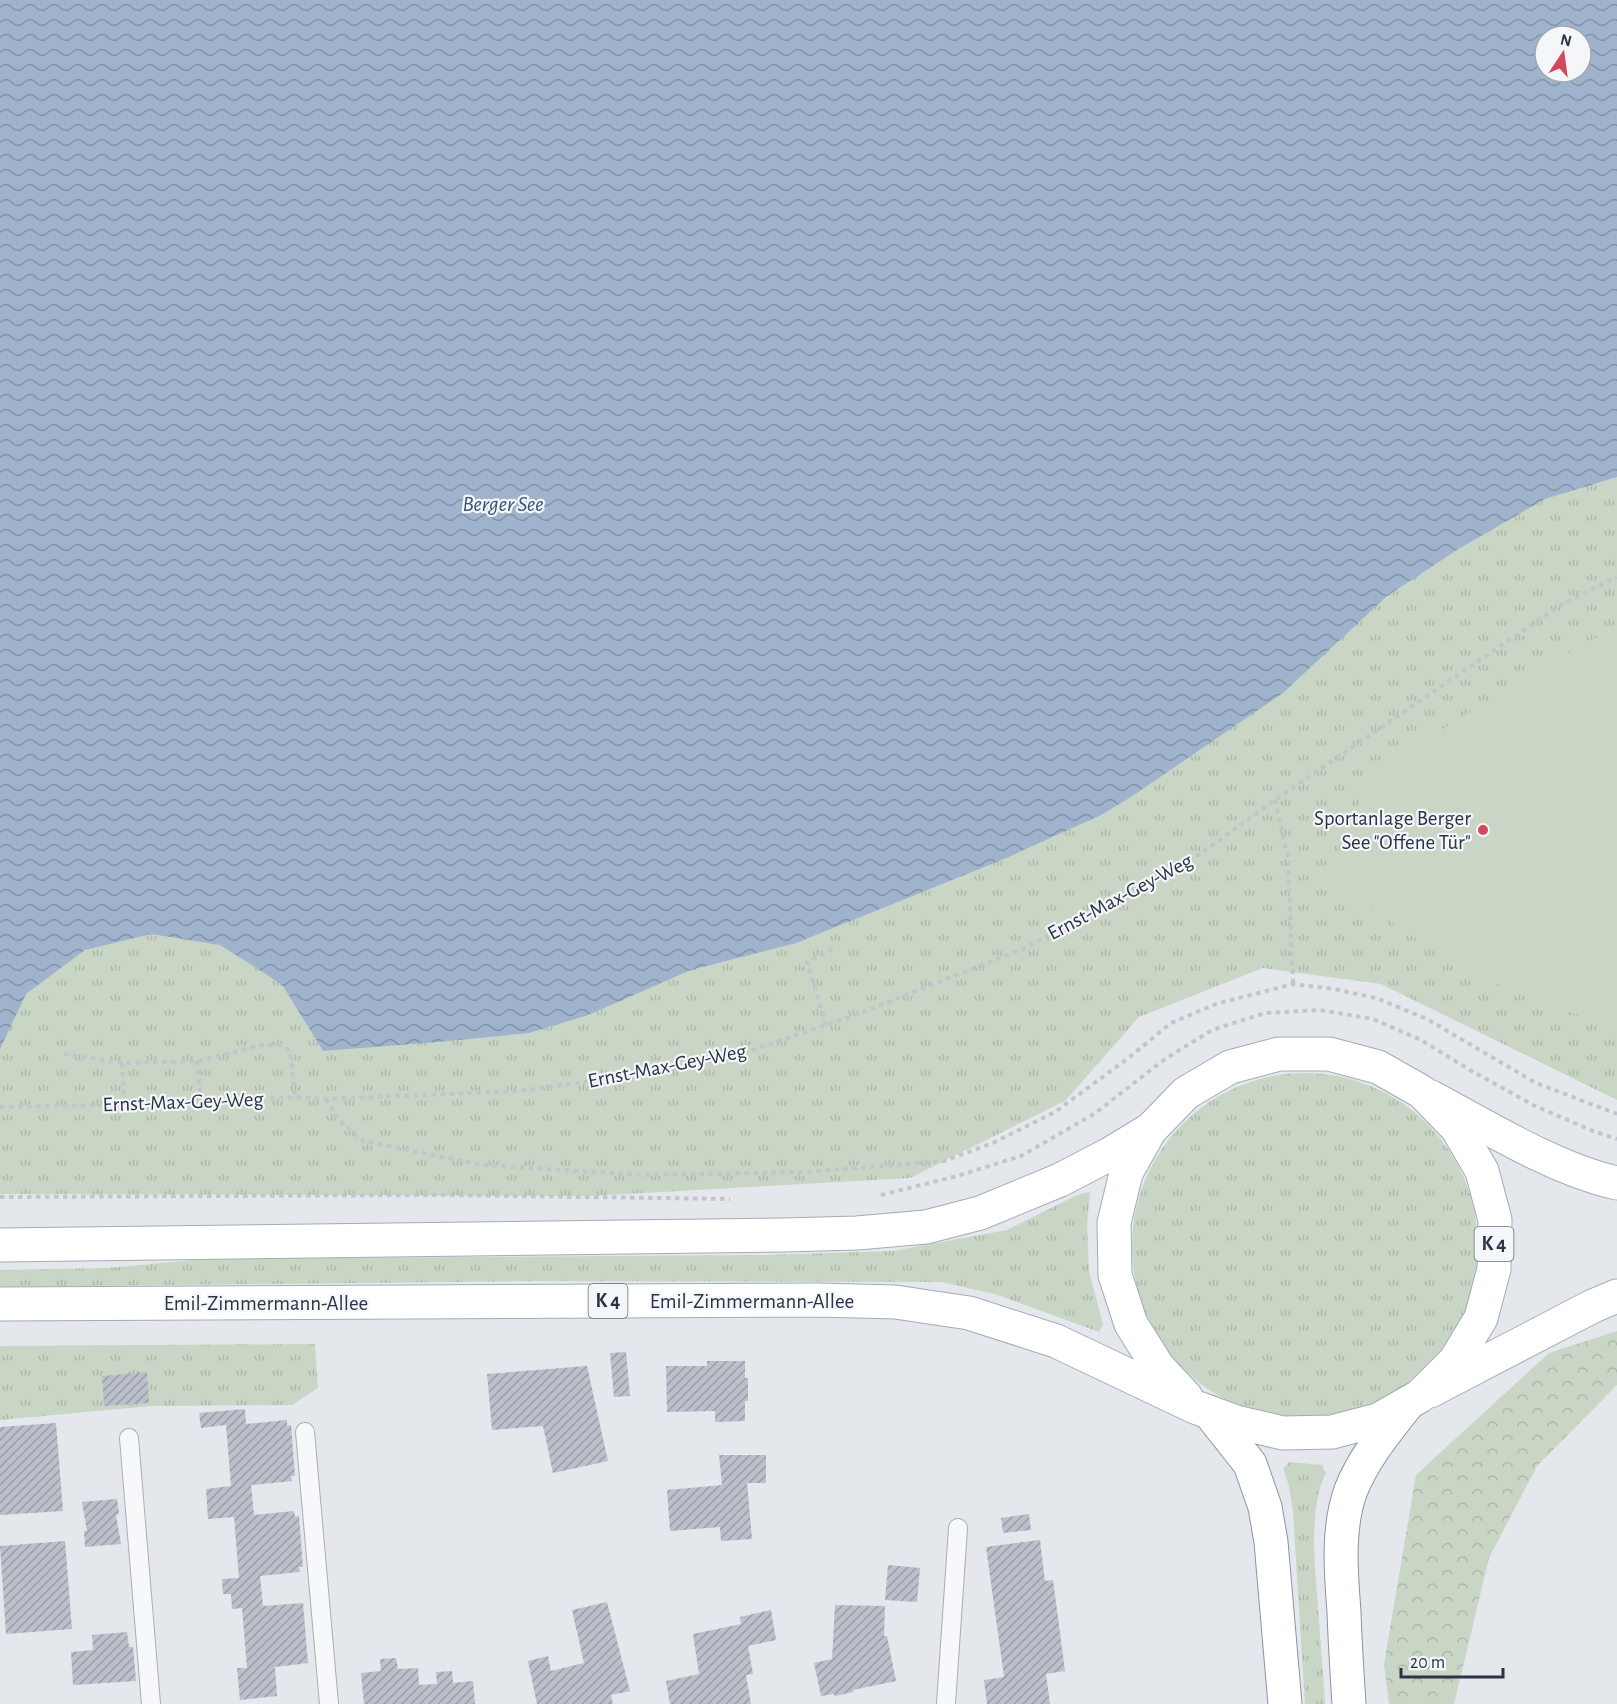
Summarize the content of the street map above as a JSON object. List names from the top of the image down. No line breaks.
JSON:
{"streets":{"main road":["K 4","Emil-Zimmermann-Allee"],"path":["Ernst-Max-Gey-Weg"]},"water":["Berger See"],"places":["Sportanlage Berger See \"Offene Tür\""],"scale_bar":"20 m","north":"top"}
